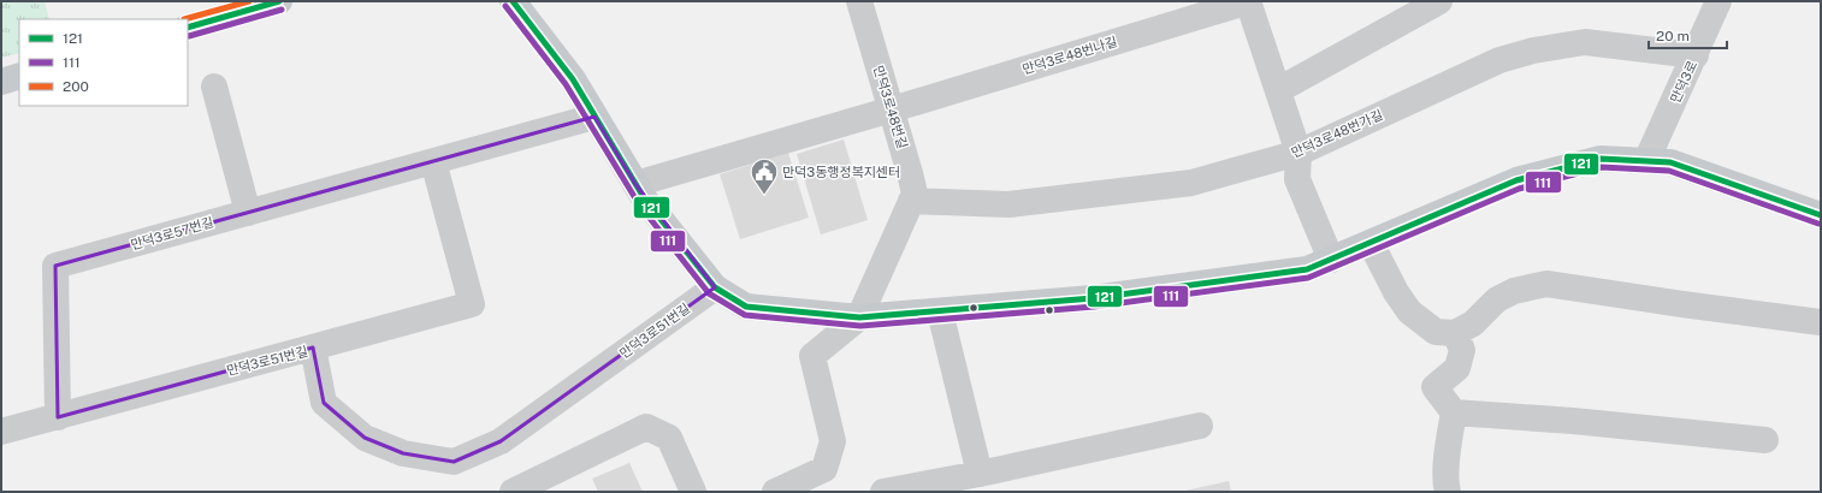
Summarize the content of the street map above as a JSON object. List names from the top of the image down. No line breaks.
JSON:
{"streets":{"street":["만덕3로48번나길","만덕3로","만덕3로48번길","만덕3로48번가길","만덕3로57번길","만덕3로51번길"]},"crossings":[["만덕3로48번나길","만덕3로48번길"],["만덕3로","만덕3로48번가길"],["만덕3로48번길","만덕3로48번가길"],["만덕3로57번길","만덕3로51번길"]],"places":{"public building":["만덕3동행정복지센터"]},"lines":["transit line 121","transit line 200","transit line 111"],"legend":["121","111","200"],"scale_bar":"20 m"}
